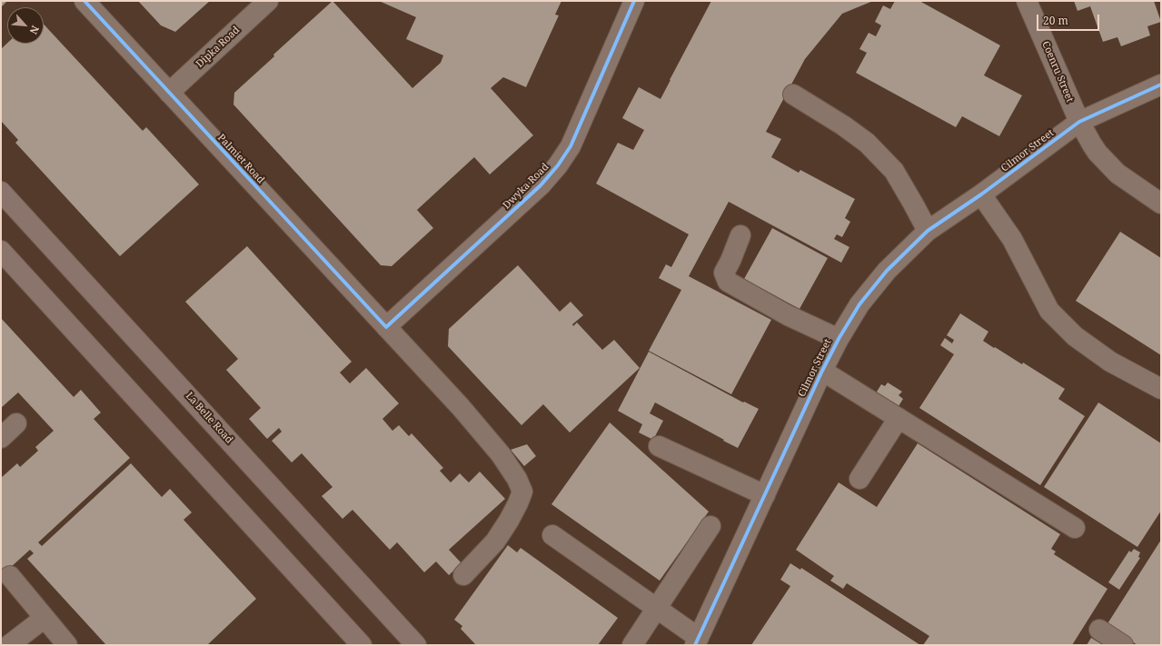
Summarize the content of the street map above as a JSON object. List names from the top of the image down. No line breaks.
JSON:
{"streets":{"main road":["La Belle Road"],"street":["Dipka Road","Coenru Street","Cilmor Street","Palmiet Road","Dwyka Road"]},"crossings":[["Dipka Road","Palmiet Road"],["Coenru Street","Cilmor Street"],["Palmiet Road","Dwyka Road"]],"scale_bar":"20 m","north":"bottom right"}
